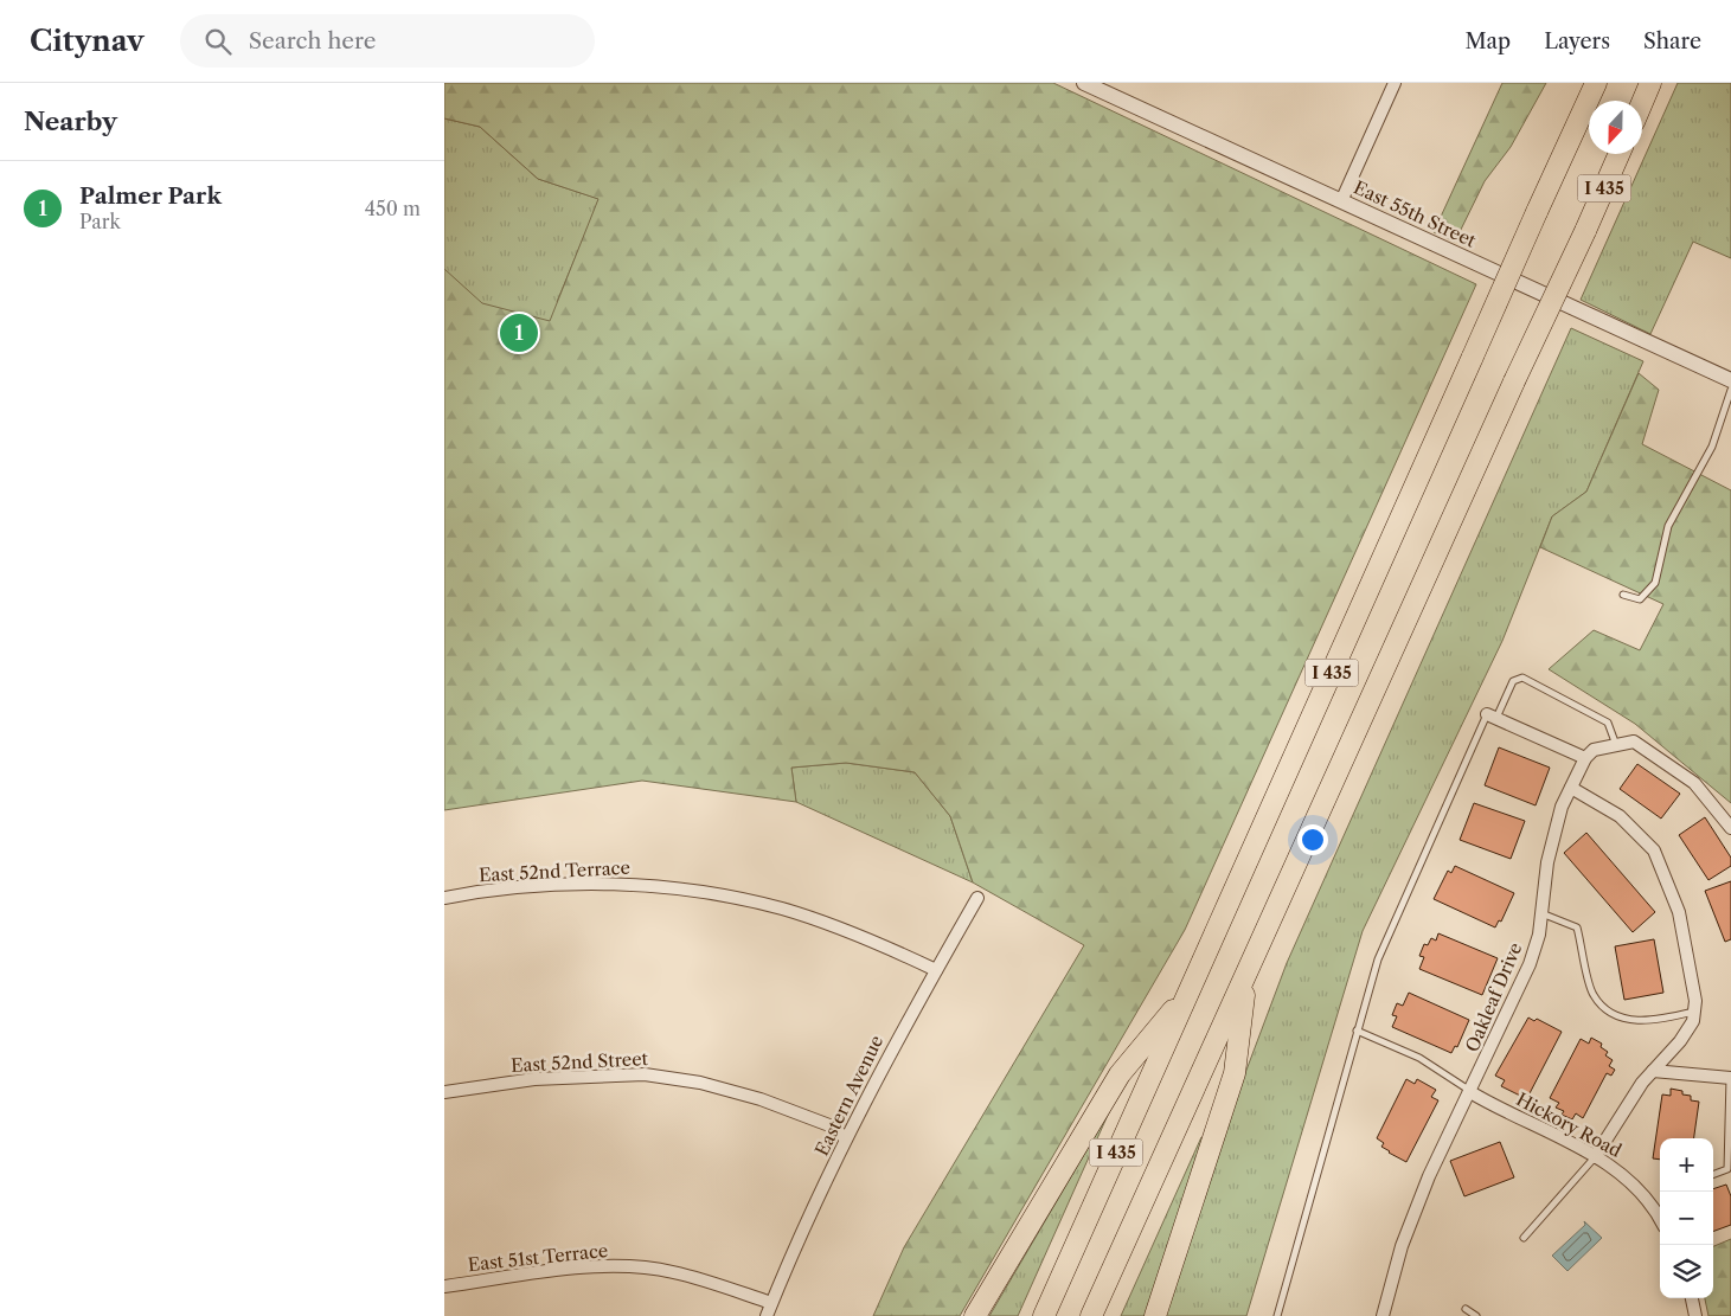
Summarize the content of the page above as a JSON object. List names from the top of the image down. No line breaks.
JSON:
{"streets":{"highway":["I 435"],"street":["East 55th Street","East 52nd Terrace","Oakleaf Drive","East 52nd Street","Eastern Avenue","Hickory Road","East 51st Terrace"]},"crossings":[["East 52nd Terrace","Eastern Avenue"],["Oakleaf Drive","Hickory Road"],["East 52nd Street","Eastern Avenue"],["Eastern Avenue","East 51st Terrace"]],"north":"bottom","page":{"header":"Citynav","search":"Search here","nav":["Map","Layers","Share"],"heading":"Nearby","list":[{"mark":"1","name":"Palmer Park","note":"Park","value":"450 m"}],"pins":"1","map_buttons":["+","−"]}}
